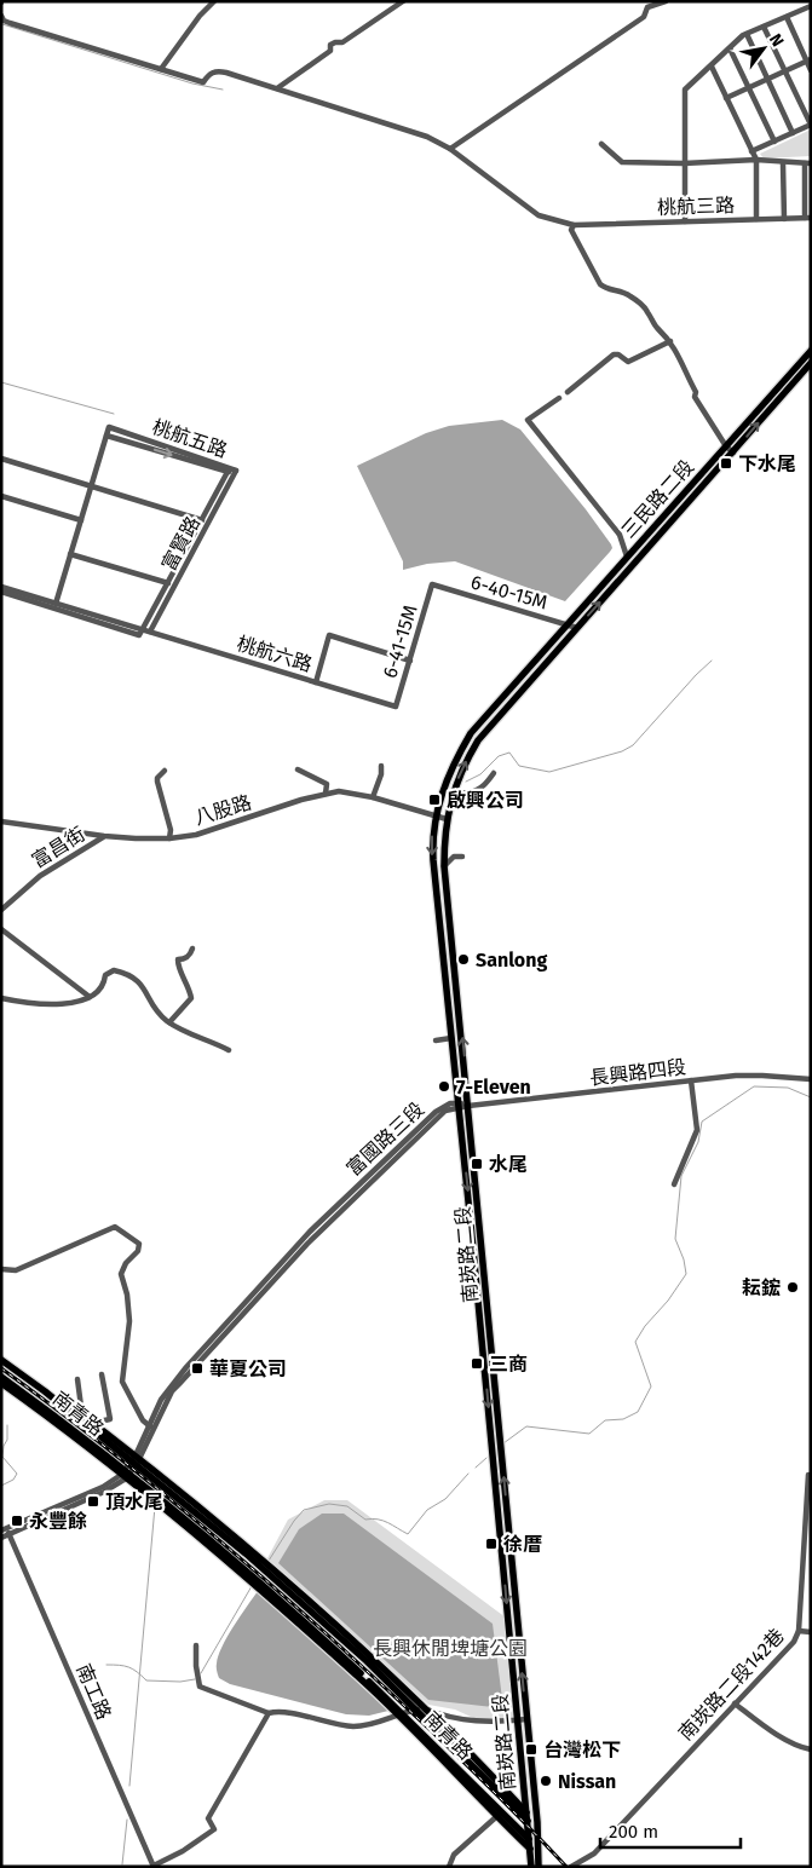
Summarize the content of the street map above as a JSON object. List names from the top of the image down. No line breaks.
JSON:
{"streets":{"main road":["三民路二段","南崁路二段","南青路"],"street":["桃航三路","桃航五路","富賢路","6-40-15M","6-41-15M","桃航六路","八股路","富昌街","長興路四段","富國路三段","南崁路二段142巷","南工路"]},"crossings":[["桃航五路","富賢路"],["三民路二段","6-40-15M"],["三民路二段","南崁路二段"],["富賢路","桃航六路"],["6-40-15M","6-41-15M"],["6-41-15M","桃航六路"],["八股路","富昌街"],["八股路","南崁路二段"],["長興路四段","南崁路二段"],["富國路三段","南崁路二段"],["富國路三段","南青路"],["富國路三段","南工路"],["南崁路二段","南青路"]],"parks":["長興休閒埤塘公園"],"places":{"transit":["下水尾","啟興公司","水尾","三商","華夏公司","頂水尾","永豐餘","徐厝","台灣松下"],"other":["Sanlong","7-Eleven","耘鋐","Nissan"]},"scale_bar":"200 m","north":"top right"}
